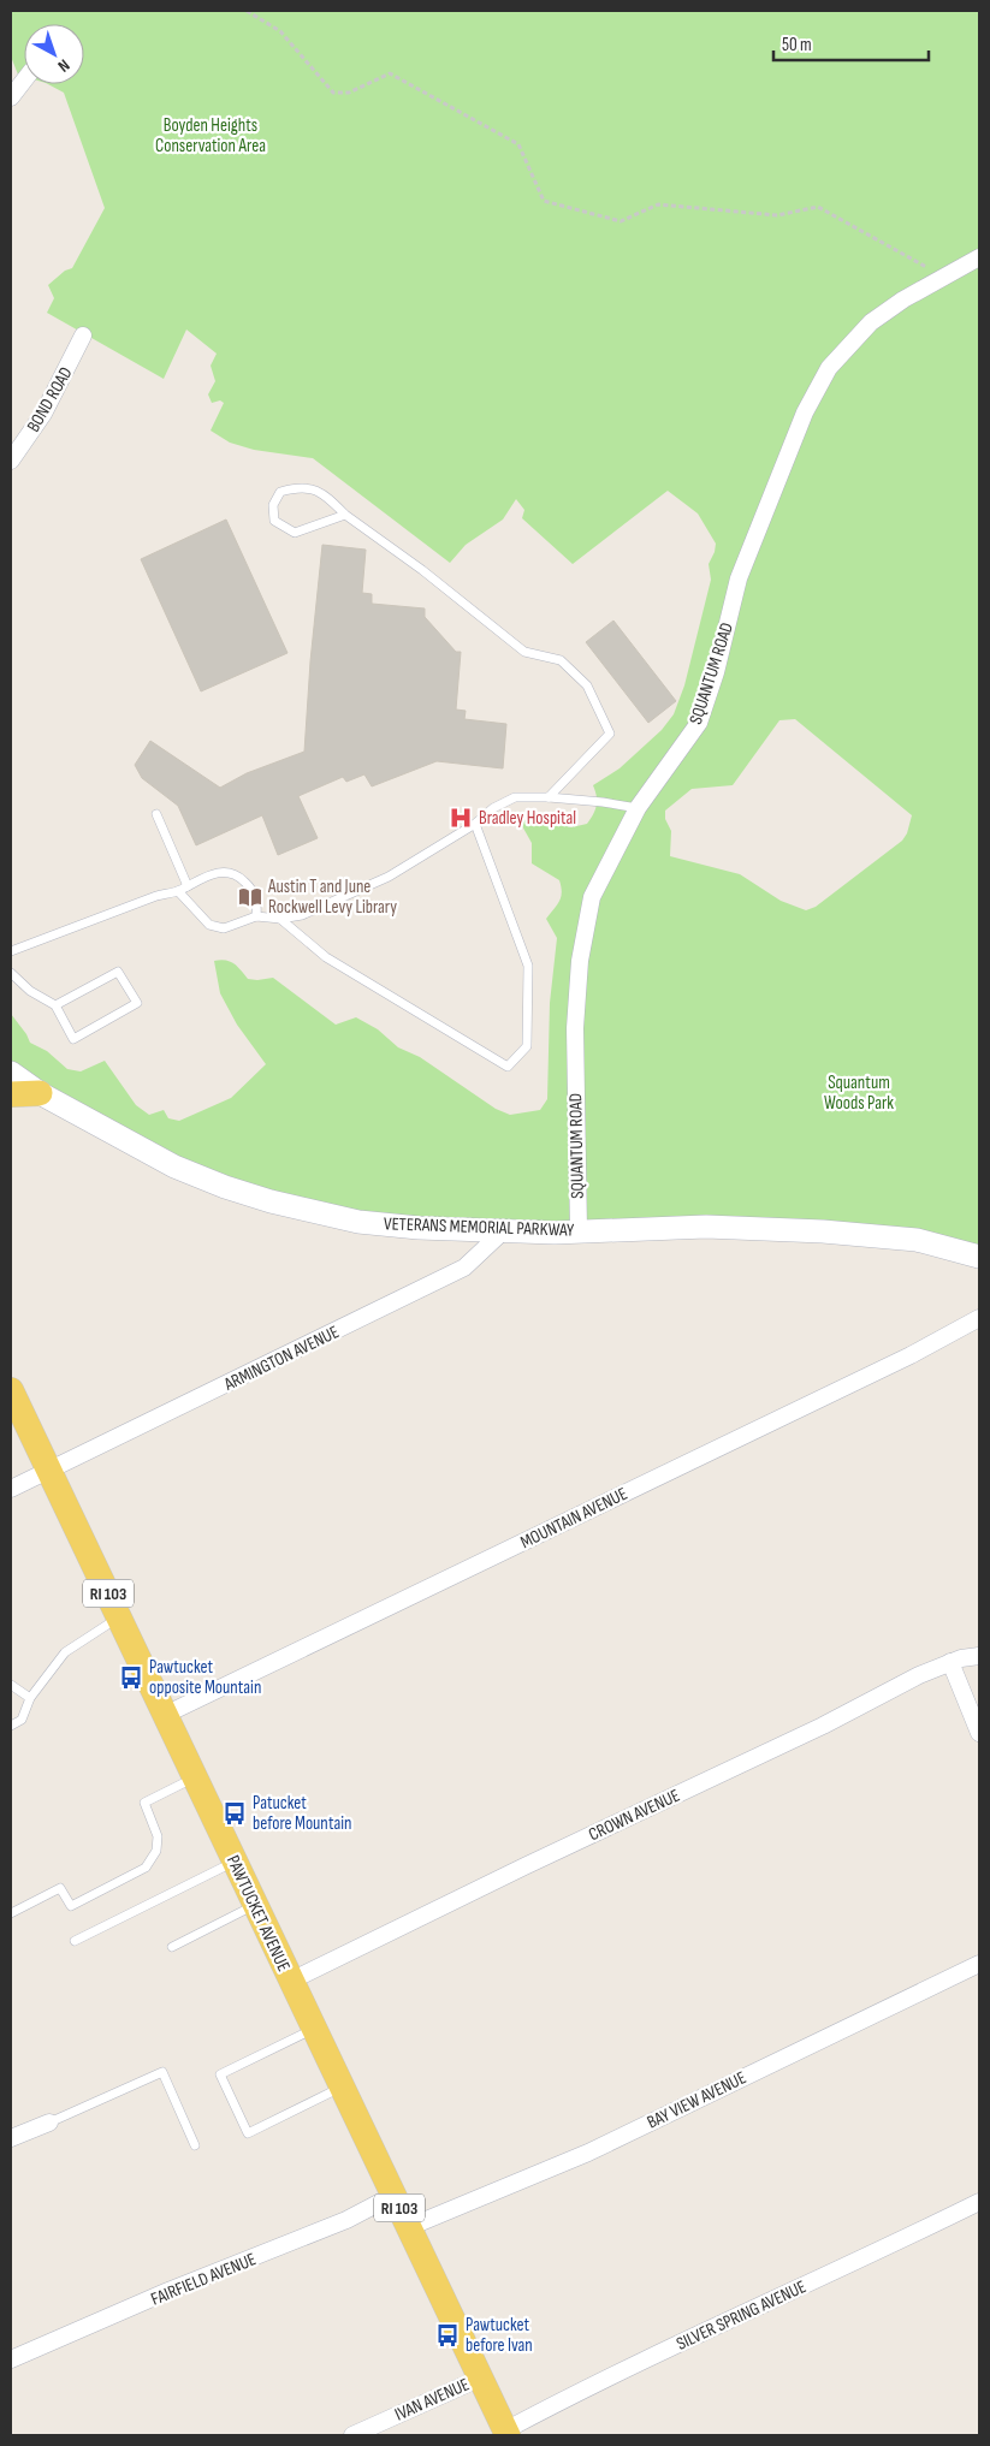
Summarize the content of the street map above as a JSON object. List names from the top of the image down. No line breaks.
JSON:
{"streets":{"main road":["VETERANS MEMORIAL PARKWAY","RI 103","PAWTUCKET AVENUE"],"street":["BOND ROAD","SQUANTUM ROAD","ARMINGTON AVENUE","MOUNTAIN AVENUE","CROWN AVENUE","BAY VIEW AVENUE","FAIRFIELD AVENUE","SILVER SPRING AVENUE","IVAN AVENUE"]},"crossings":[["SQUANTUM ROAD","VETERANS MEMORIAL PARKWAY"],["VETERANS MEMORIAL PARKWAY","ARMINGTON AVENUE"],["ARMINGTON AVENUE","PAWTUCKET AVENUE"],["MOUNTAIN AVENUE","PAWTUCKET AVENUE"],["CROWN AVENUE","PAWTUCKET AVENUE"],["PAWTUCKET AVENUE","BAY VIEW AVENUE"],["PAWTUCKET AVENUE","FAIRFIELD AVENUE"],["PAWTUCKET AVENUE","SILVER SPRING AVENUE"],["PAWTUCKET AVENUE","IVAN AVENUE"]],"parks":["Boyden Heights Conservation Area","Squantum Woods Park"],"places":{"hospital":["Bradley Hospital"],"library":["Austin T and June Rockwell Levy Library"],"bus stop":["Pawtucket opposite Mountain","Patucket before Mountain","Pawtucket before Ivan"]},"scale_bar":"50 m","north":"bottom right"}
